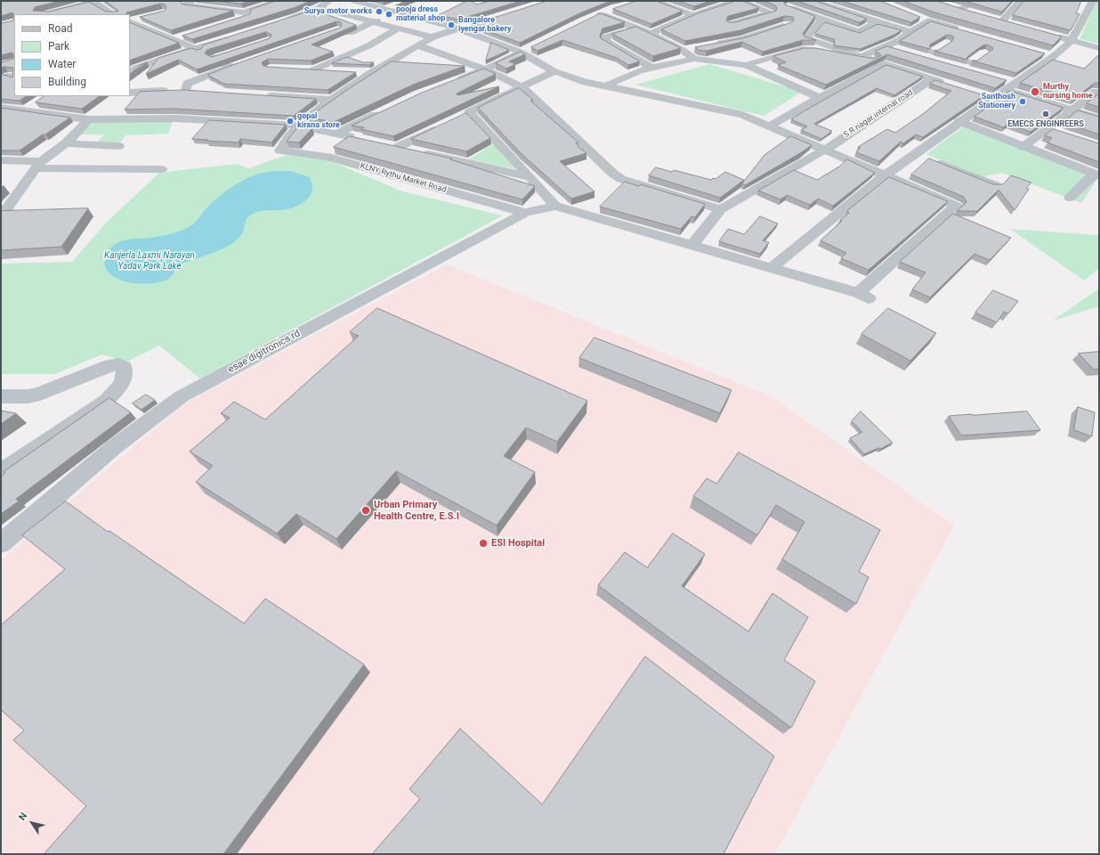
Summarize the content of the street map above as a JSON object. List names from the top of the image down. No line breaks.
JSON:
{"streets":{"street":["S R nagar internal road","KLNY Rythu Market Road","esae digitronics rd"]},"crossings":[["KLNY Rythu Market Road","esae digitronics rd"]],"water":["Kanjerla Laxmi Narayan Yadav Park Lake"],"places":["Surya motor works","pooja dress material shop","Bangalore iyengar bakery","Murthy nursing home","Santhosh Stationery","EMECS ENGINREERS","gopal kirana store","Urban Primary Health Centre, E.S.I","ESI Hospital"],"legend":["Road","Park","Water","Building"],"north":"top left"}
